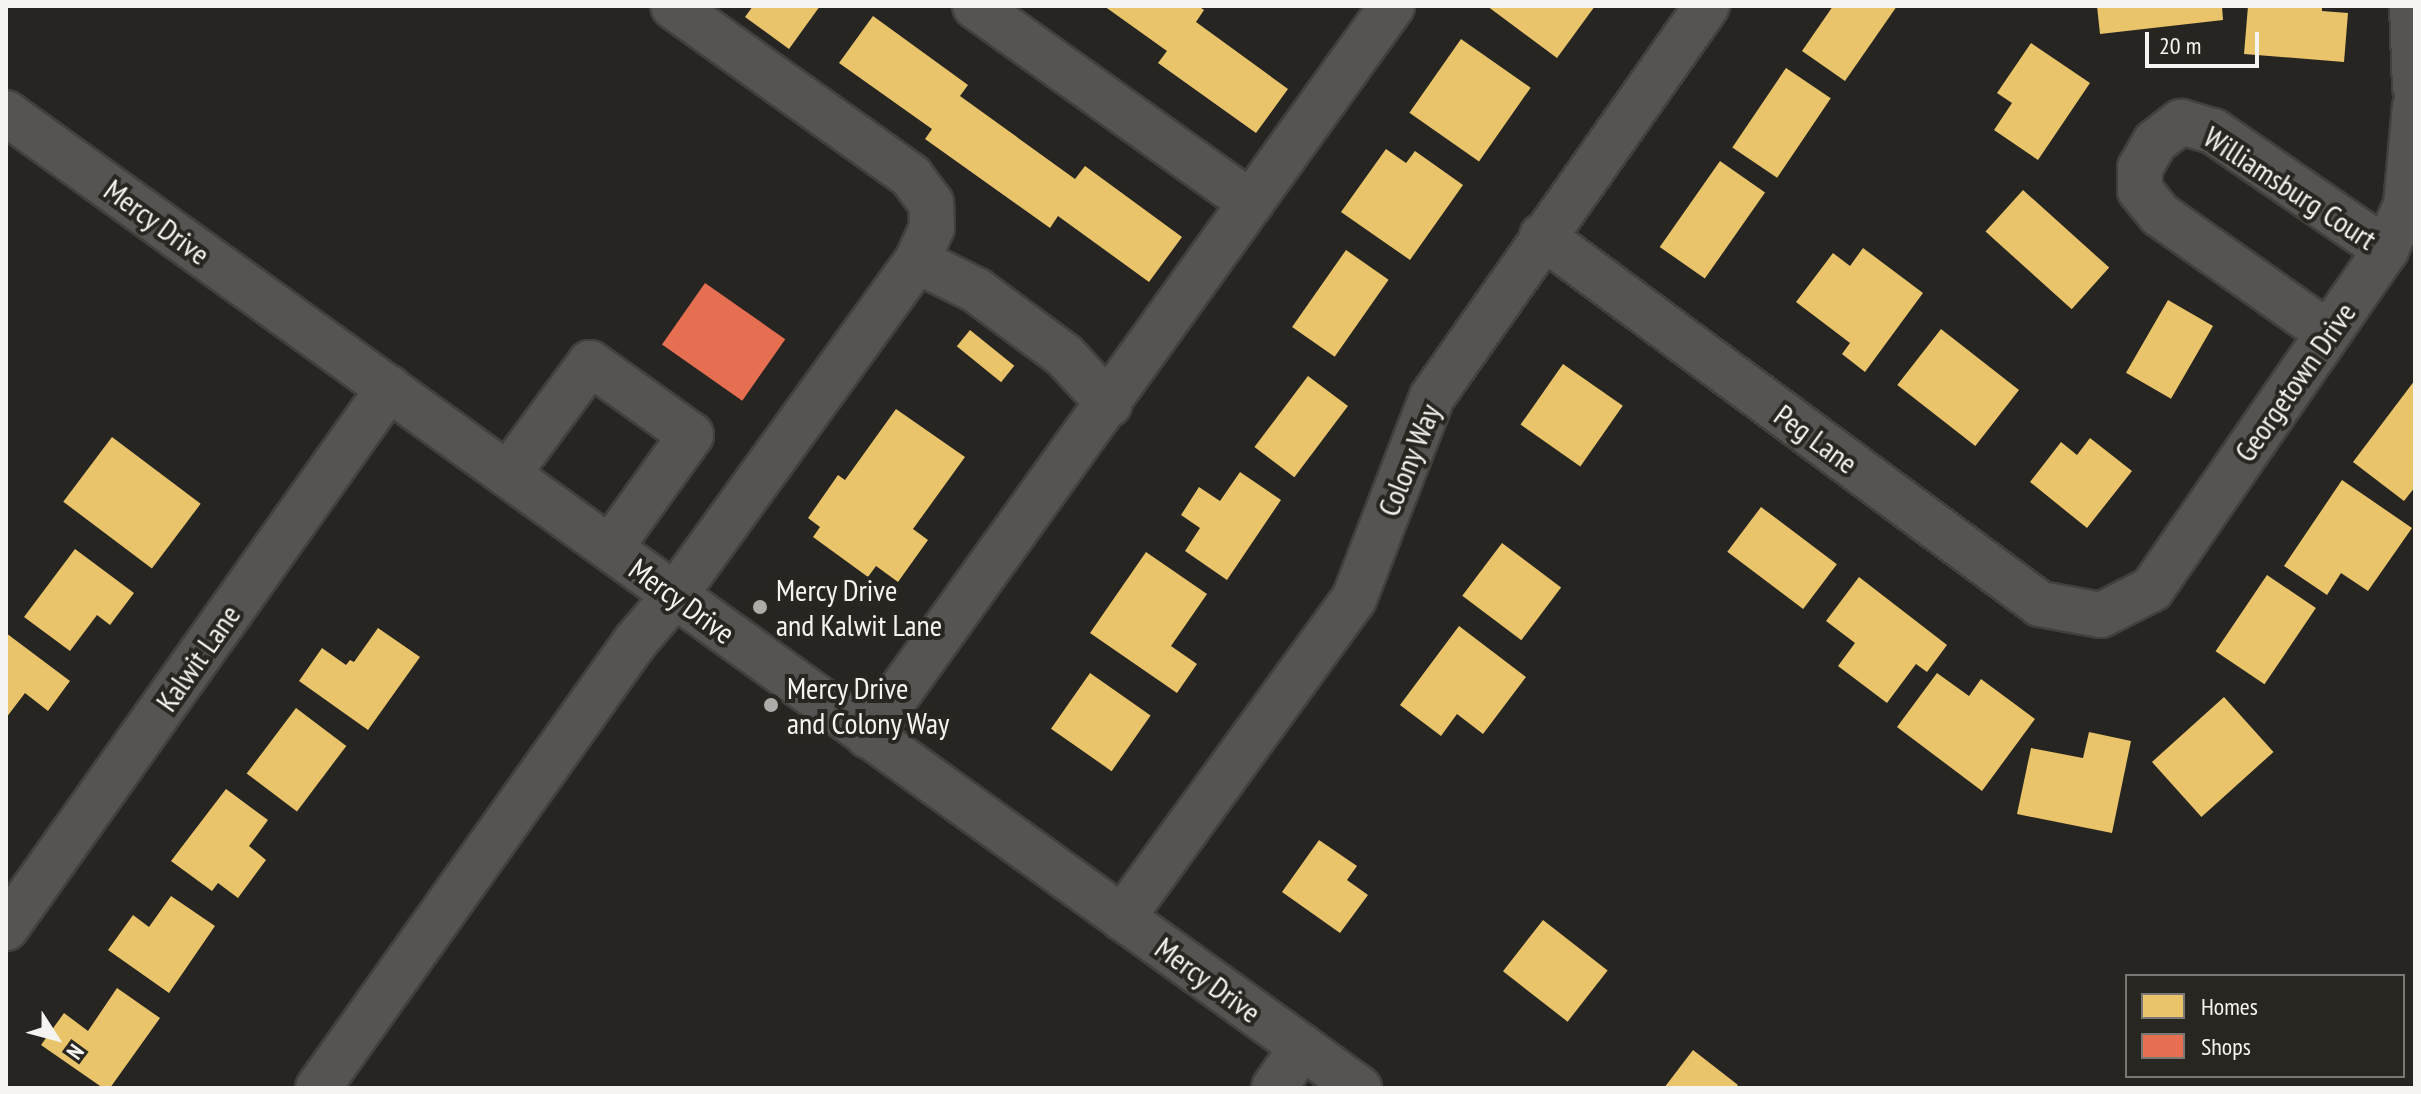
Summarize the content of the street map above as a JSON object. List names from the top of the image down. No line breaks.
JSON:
{"streets":{"street":["Williamsburg Court","Mercy Drive","Georgetown Drive","Peg Lane","Colony Way","Kalwit Lane"]},"crossings":[["Williamsburg Court","Georgetown Drive"],["Mercy Drive","Colony Way"],["Mercy Drive","Kalwit Lane"],["Georgetown Drive","Peg Lane"],["Peg Lane","Colony Way"]],"places":["Mercy Drive and Kalwit Lane","Mercy Drive and Colony Way"],"legend":["Homes","Shops"],"scale_bar":"20 m","north":"bottom right"}
